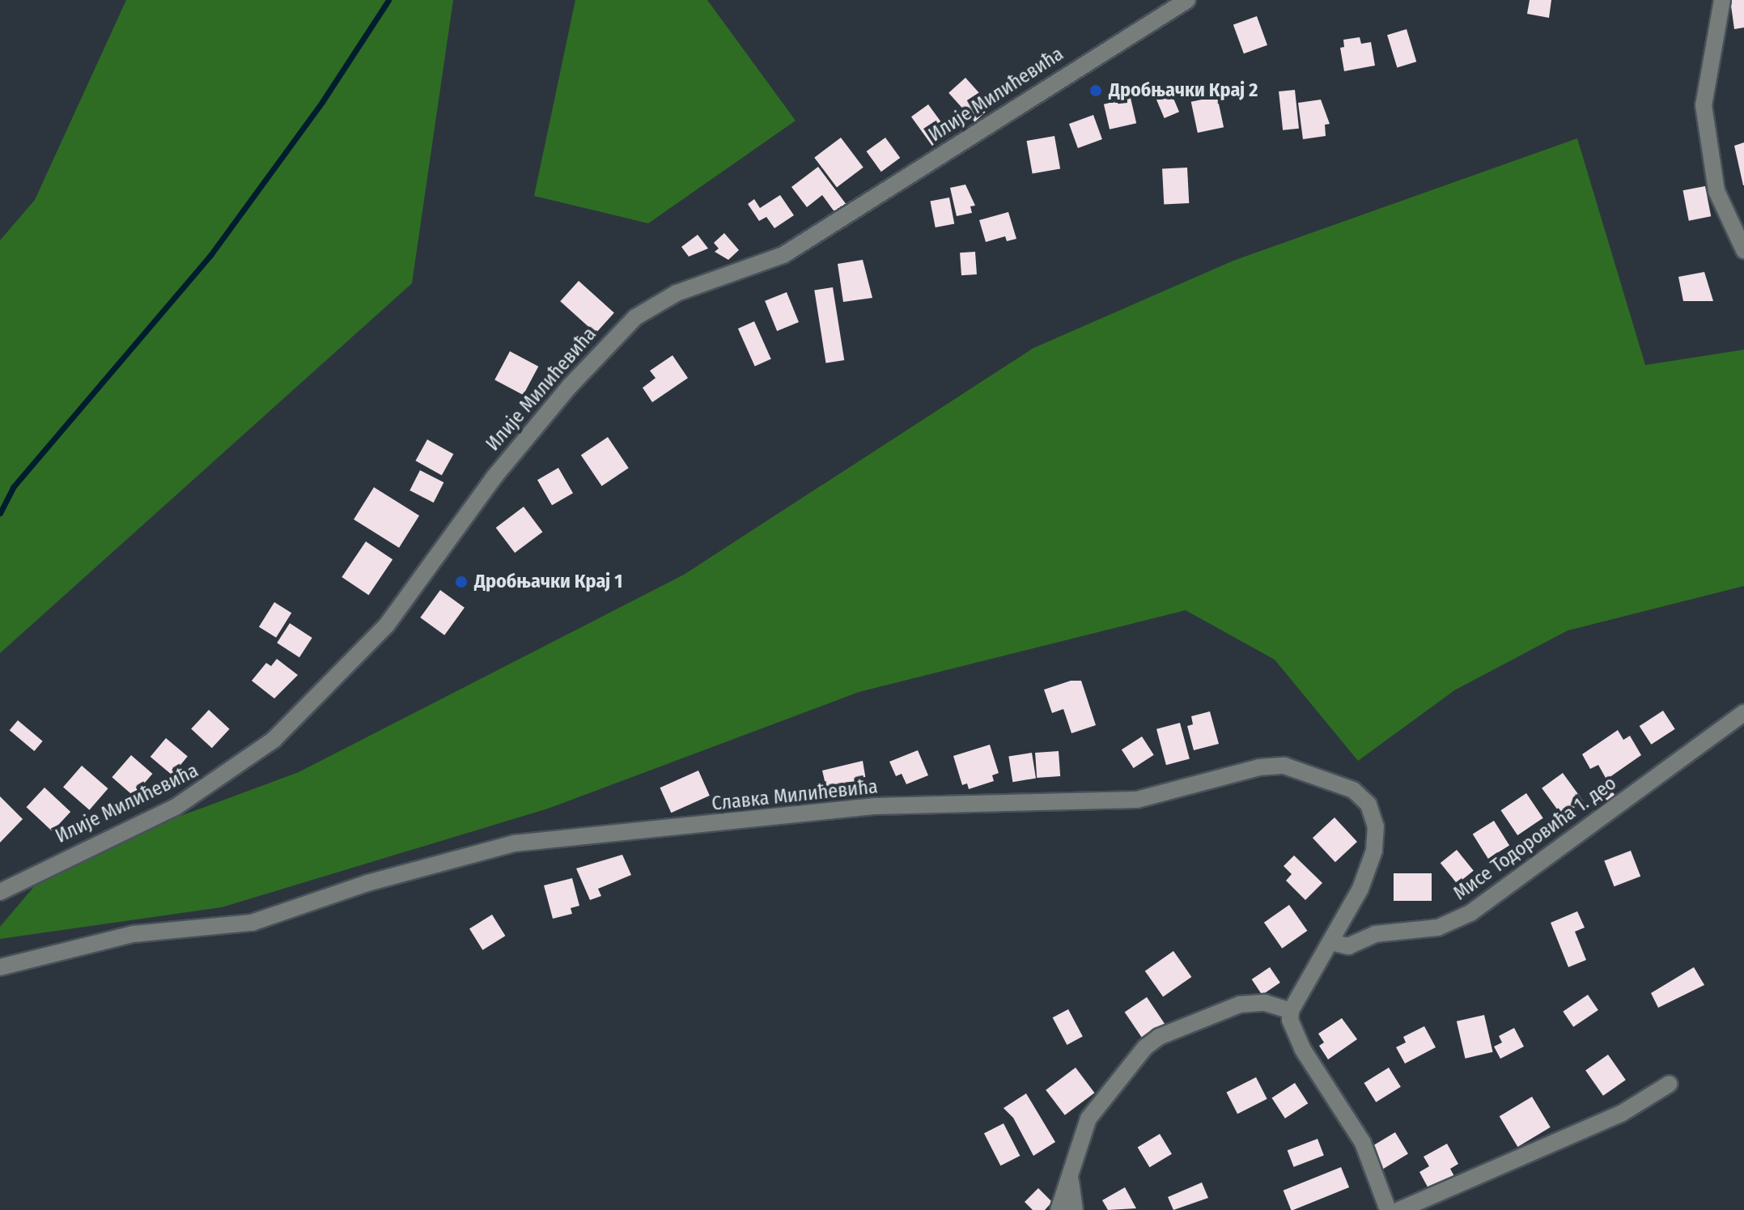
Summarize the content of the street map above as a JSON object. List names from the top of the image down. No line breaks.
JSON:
{"streets":{"street":["Илије Милићевића","Славка Милићевића","Мисе Тодоровића 1. део"]},"crossings":[["Славка Милићевића","Мисе Тодоровића 1. део"]],"places":["Дробњачки Крај 2","Дробњачки Крај 1"]}
